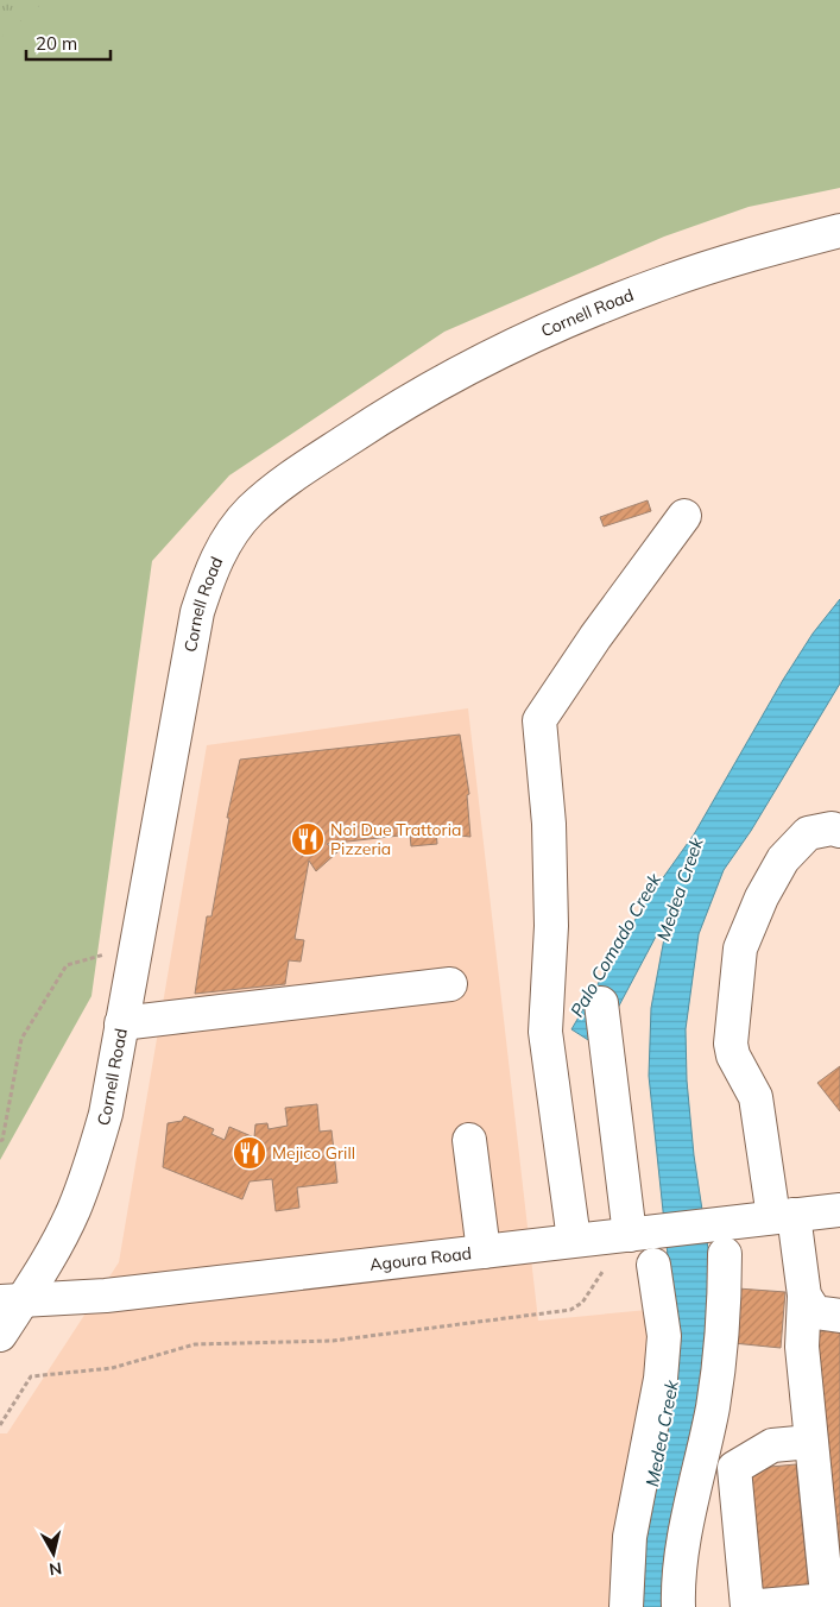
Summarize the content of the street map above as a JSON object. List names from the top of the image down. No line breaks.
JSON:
{"streets":{"street":["Cornell Road","Agoura Road"]},"crossings":[["Cornell Road","Agoura Road"]],"water":["Medea Creek","Palo Comado Creek"],"places":{"restaurant":["Noi Due Trattoria Pizzeria","Mejico Grill"]},"scale_bar":"20 m","north":"bottom"}
